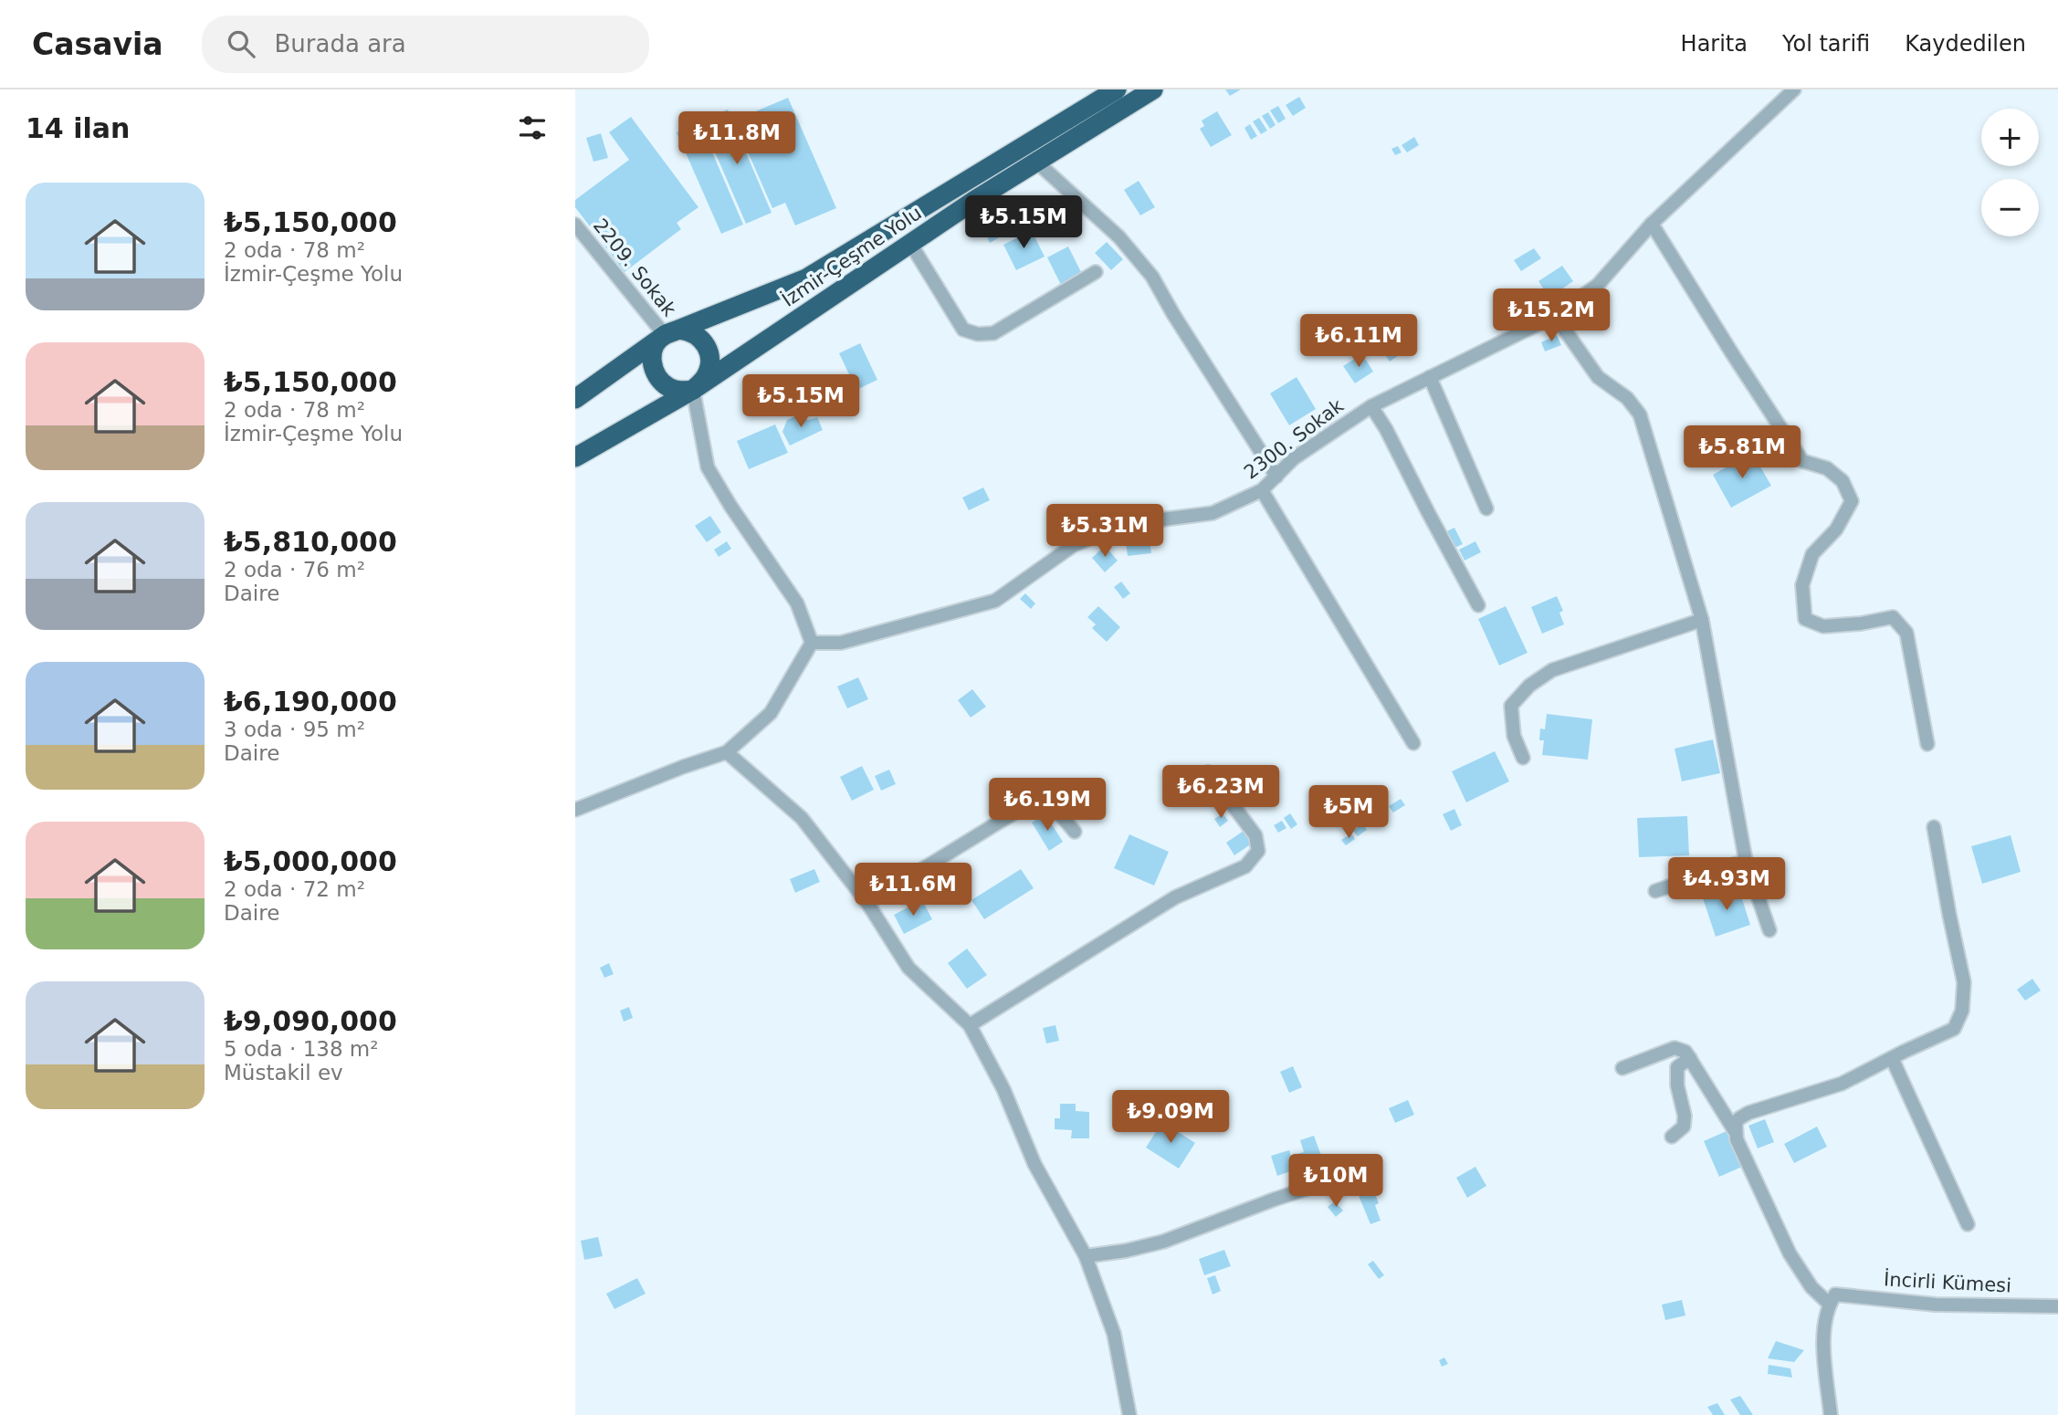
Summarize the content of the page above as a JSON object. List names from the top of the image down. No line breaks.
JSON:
{"streets":{"highway":["İzmir-Çeşme Yolu"],"street":["2209. Sokak","2300. Sokak","İncirli Kümesi"]},"crossings":[["İzmir-Çeşme Yolu","2209. Sokak"]],"page":{"header":"Casavia","search":"Burada ara","nav":["Harita","Yol tarifi","Kaydedilen"],"heading":"14 ilan","map_buttons":["+","−"],"price":["₺11.8M","₺5.15M","₺15.2M","₺6.11M","₺5.15M","₺5.81M","₺5.31M","₺6.23M","₺6.19M","₺5M","₺4.93M","₺11.6M","₺9.09M","₺10M"],"list":[{"name":"₺5,150,000","note":"2 oda · 78 m² · İzmir-Çeşme Yolu"},{"name":"₺5,150,000","note":"2 oda · 78 m² · İzmir-Çeşme Yolu"},{"name":"₺5,810,000","note":"2 oda · 76 m² · Daire"},{"name":"₺6,190,000","note":"3 oda · 95 m² · Daire"},{"name":"₺5,000,000","note":"2 oda · 72 m² · Daire"},{"name":"₺9,090,000","note":"5 oda · 138 m² · Müstakil ev"}]}}
